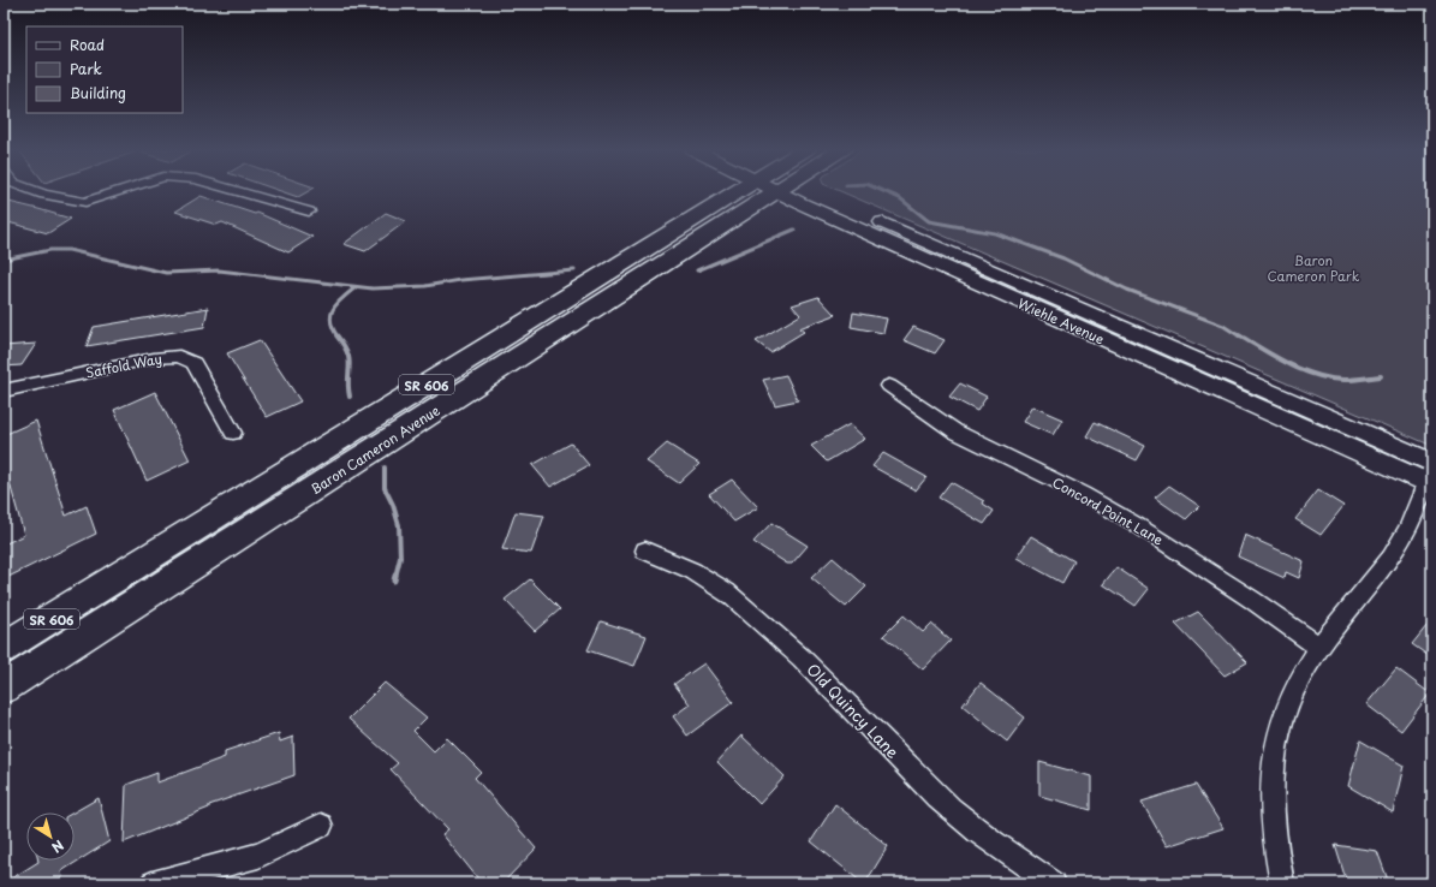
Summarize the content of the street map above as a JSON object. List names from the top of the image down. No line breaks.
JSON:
{"streets":{"main road":["Wiehle Avenue","SR 606","Baron Cameron Avenue"],"street":["Saffold Way","Concord Point Lane","Old Quincy Lane"]},"parks":["Baron Cameron Park"],"legend":["Road","Park","Building"],"north":"bottom right"}
